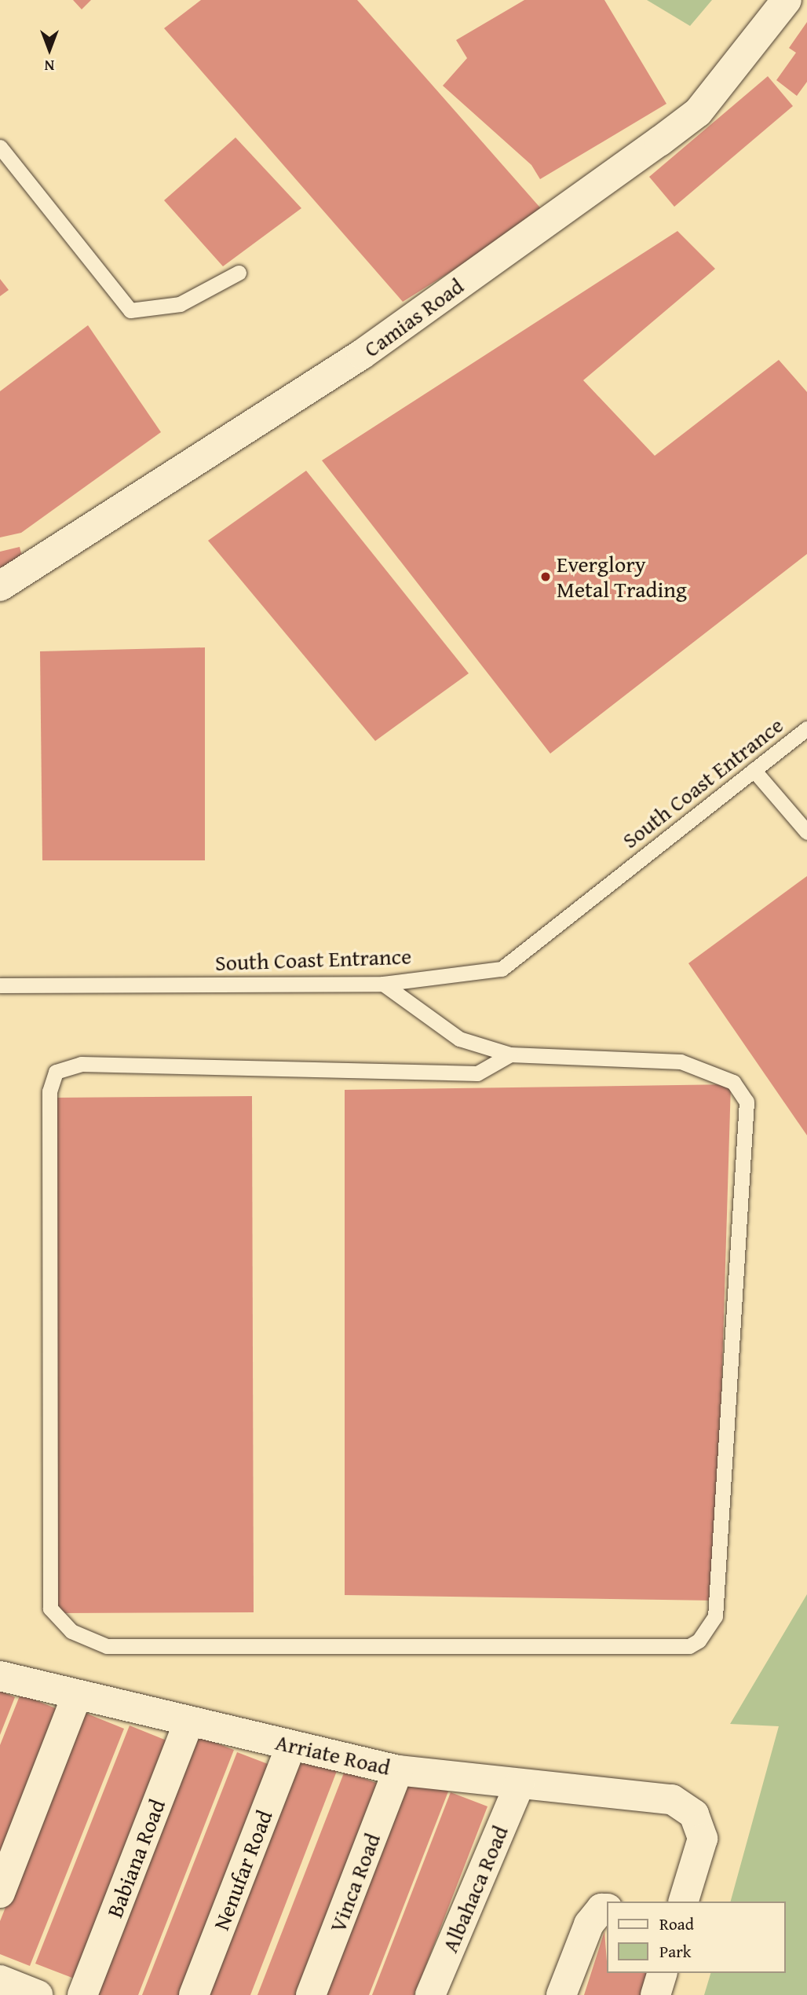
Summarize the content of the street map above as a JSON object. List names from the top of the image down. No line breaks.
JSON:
{"streets":{"street":["Camias Road","Arriate Road","Babiana Road","Nenufar Road","Vinca Road","Albahaca Road"],"lane":["South Coast Entrance"]},"crossings":[["Arriate Road","Babiana Road"],["Arriate Road","Nenufar Road"],["Arriate Road","Vinca Road"],["Arriate Road","Albahaca Road"]],"places":["Everglory Metal Trading"],"legend":["Road","Park"],"north":"bottom"}
